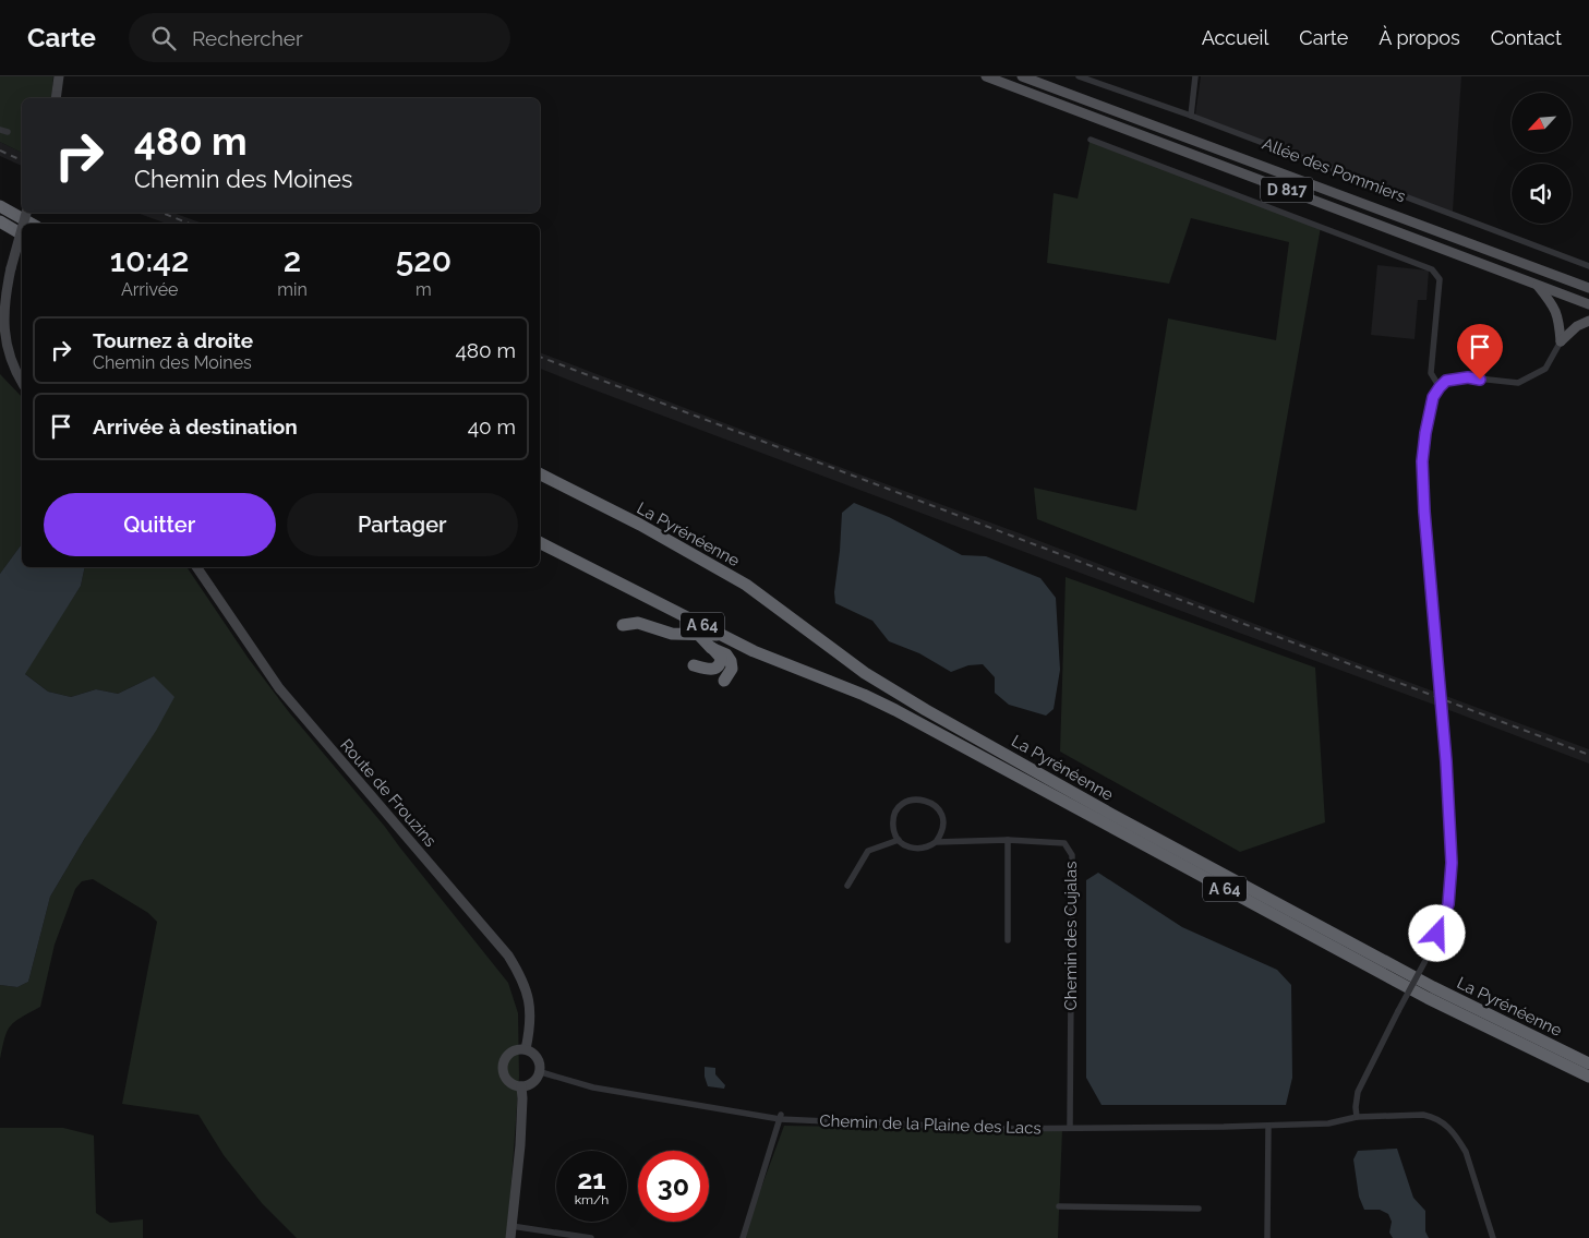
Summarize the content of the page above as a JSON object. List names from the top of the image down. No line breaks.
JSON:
{"streets":{"highway":["La Pyrénéenne","A 64"],"main road":["D 817","Route de Frouzins"],"street":["Allée des Pommiers","Chemin des Cujalas","Chemin de la Plaine des Lacs"]},"crossings":[["Route de Frouzins","Chemin de la Plaine des Lacs"],["Chemin des Cujalas","Chemin de la Plaine des Lacs"]],"north":"bottom left","page":{"header":"Carte","search":"Rechercher","nav":["Accueil","Carte","À propos","Contact"],"turn":["480 m","Chemin des Moines"],"eta":["10:42","Arrivée","2","min","520","m"],"list":[{"name":"Tournez à droite","note":"Chemin des Moines","value":"480 m"},{"name":"Arrivée à destination","value":"40 m"}],"buttons":["Quitter","Partager"],"speed":"21 km/h","limit":"30"}}
